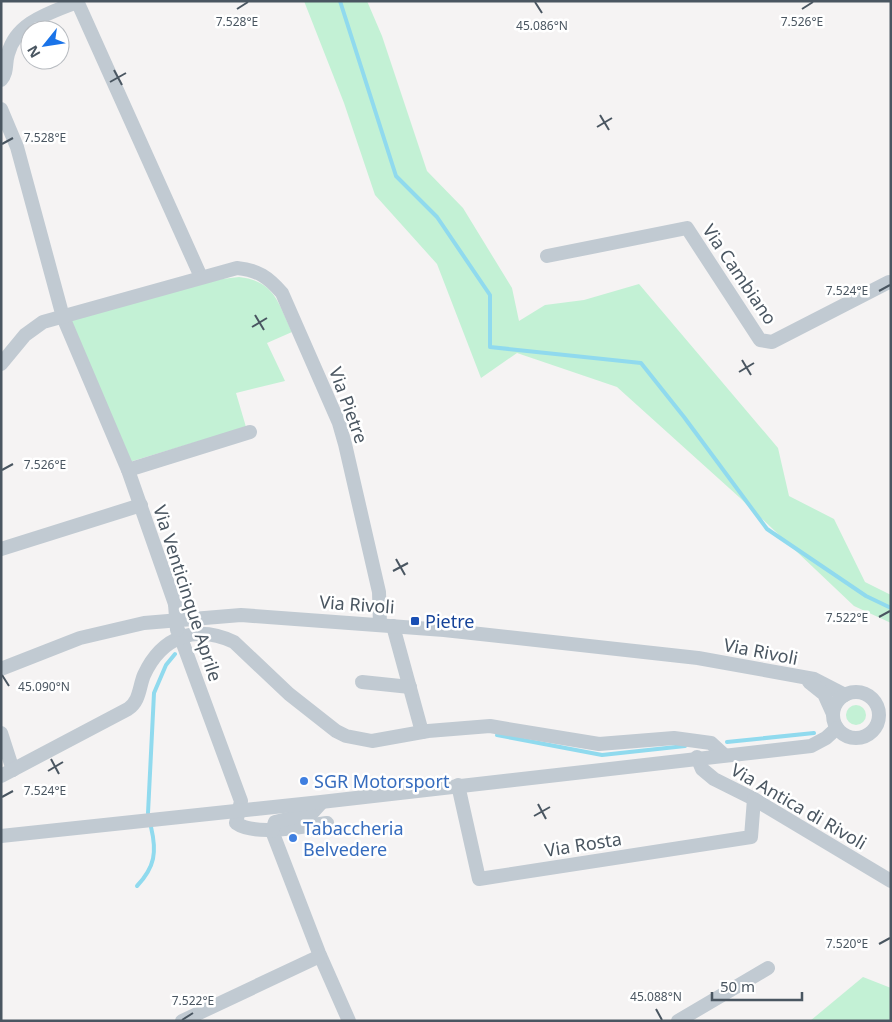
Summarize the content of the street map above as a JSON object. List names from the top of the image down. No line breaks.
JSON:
{"streets":{"street":["Via Cambiano","Via Pietre","Via Venticinque Aprile","Via Rivoli","Via Antica di Rivoli","Via Rosta"]},"crossings":[["Via Pietre","Via Venticinque Aprile"],["Via Pietre","Via Rivoli"],["Via Venticinque Aprile","Via Antica di Rivoli"],["Via Antica di Rivoli","Via Rosta"]],"places":{"transit":["Pietre"],"other":["SGR Motorsport","Tabaccheria Belvedere"]},"scale_bar":"50 m","north":"bottom left","coordinates":["7.528°E","7.526°E","45.086°N","7.524°E","7.522°E","45.090°N","7.520°E","45.088°N"]}
